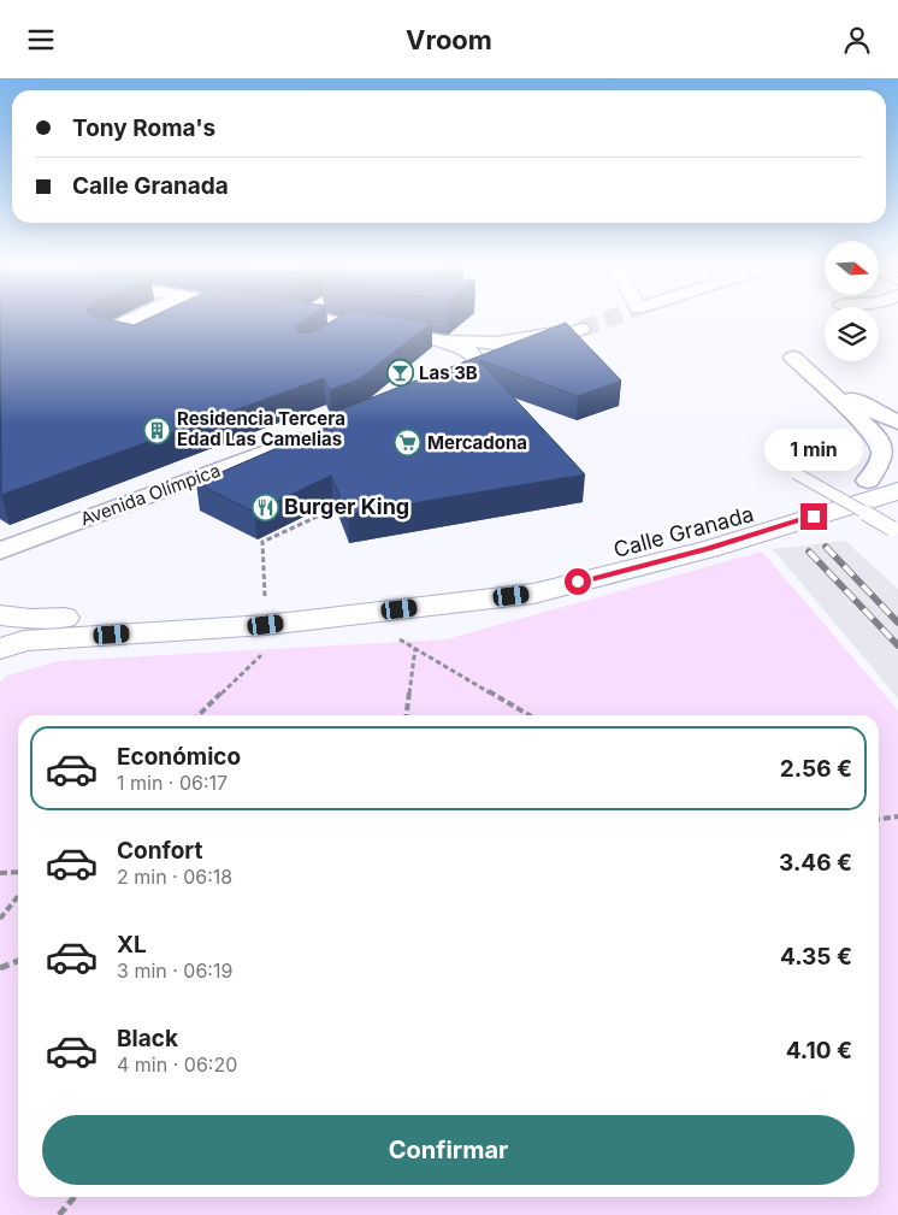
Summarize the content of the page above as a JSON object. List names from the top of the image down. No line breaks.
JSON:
{"streets":{"street":["Avenida Olímpica","Calle Granada"]},"places":{"bar":["Las 3B"],"building":["Residencia Tercera Edad Las Camelias"],"supermarket":["Mercadona"],"restaurant":["Burger King"]},"north":"right","page":{"header":"Vroom","banner":["Tony Roma's","Calle Granada"],"bubble":"1 min","list":[{"name":"Económico","note":"1 min · 06:17","value":"2.56 €"},{"name":"Confort","note":"2 min · 06:18","value":"3.46 €"},{"name":"XL","note":"3 min · 06:19","value":"4.35 €"},{"name":"Black","note":"4 min · 06:20","value":"4.10 €"}],"buttons":"Confirmar"}}
